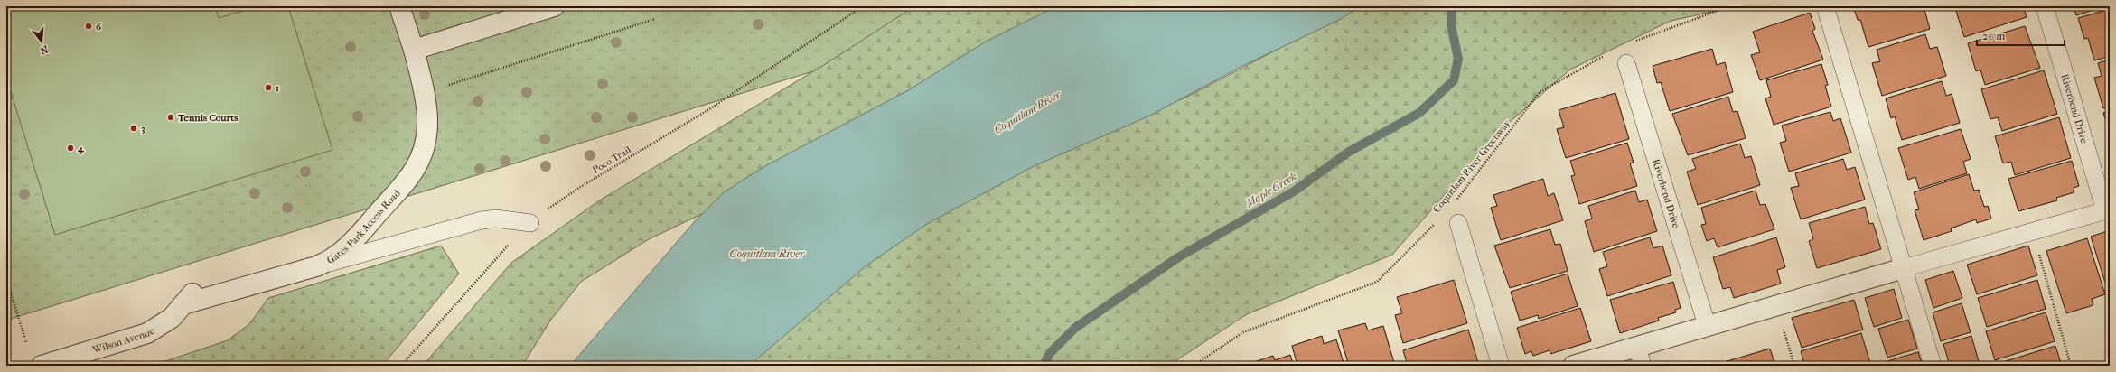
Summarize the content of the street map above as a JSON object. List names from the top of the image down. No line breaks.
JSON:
{"streets":{"street":["Riverbend Drive","Gates Park Access Road","Wilson Avenue"],"path":["Poco Trail","Coquitlam River Greenway"]},"crossings":[["Gates Park Access Road","Wilson Avenue"]],"water":["Coquitlam River","Maple Creek"],"places":["6","1","Tennis Courts","3","4"],"scale_bar":"20 m","north":"bottom"}
